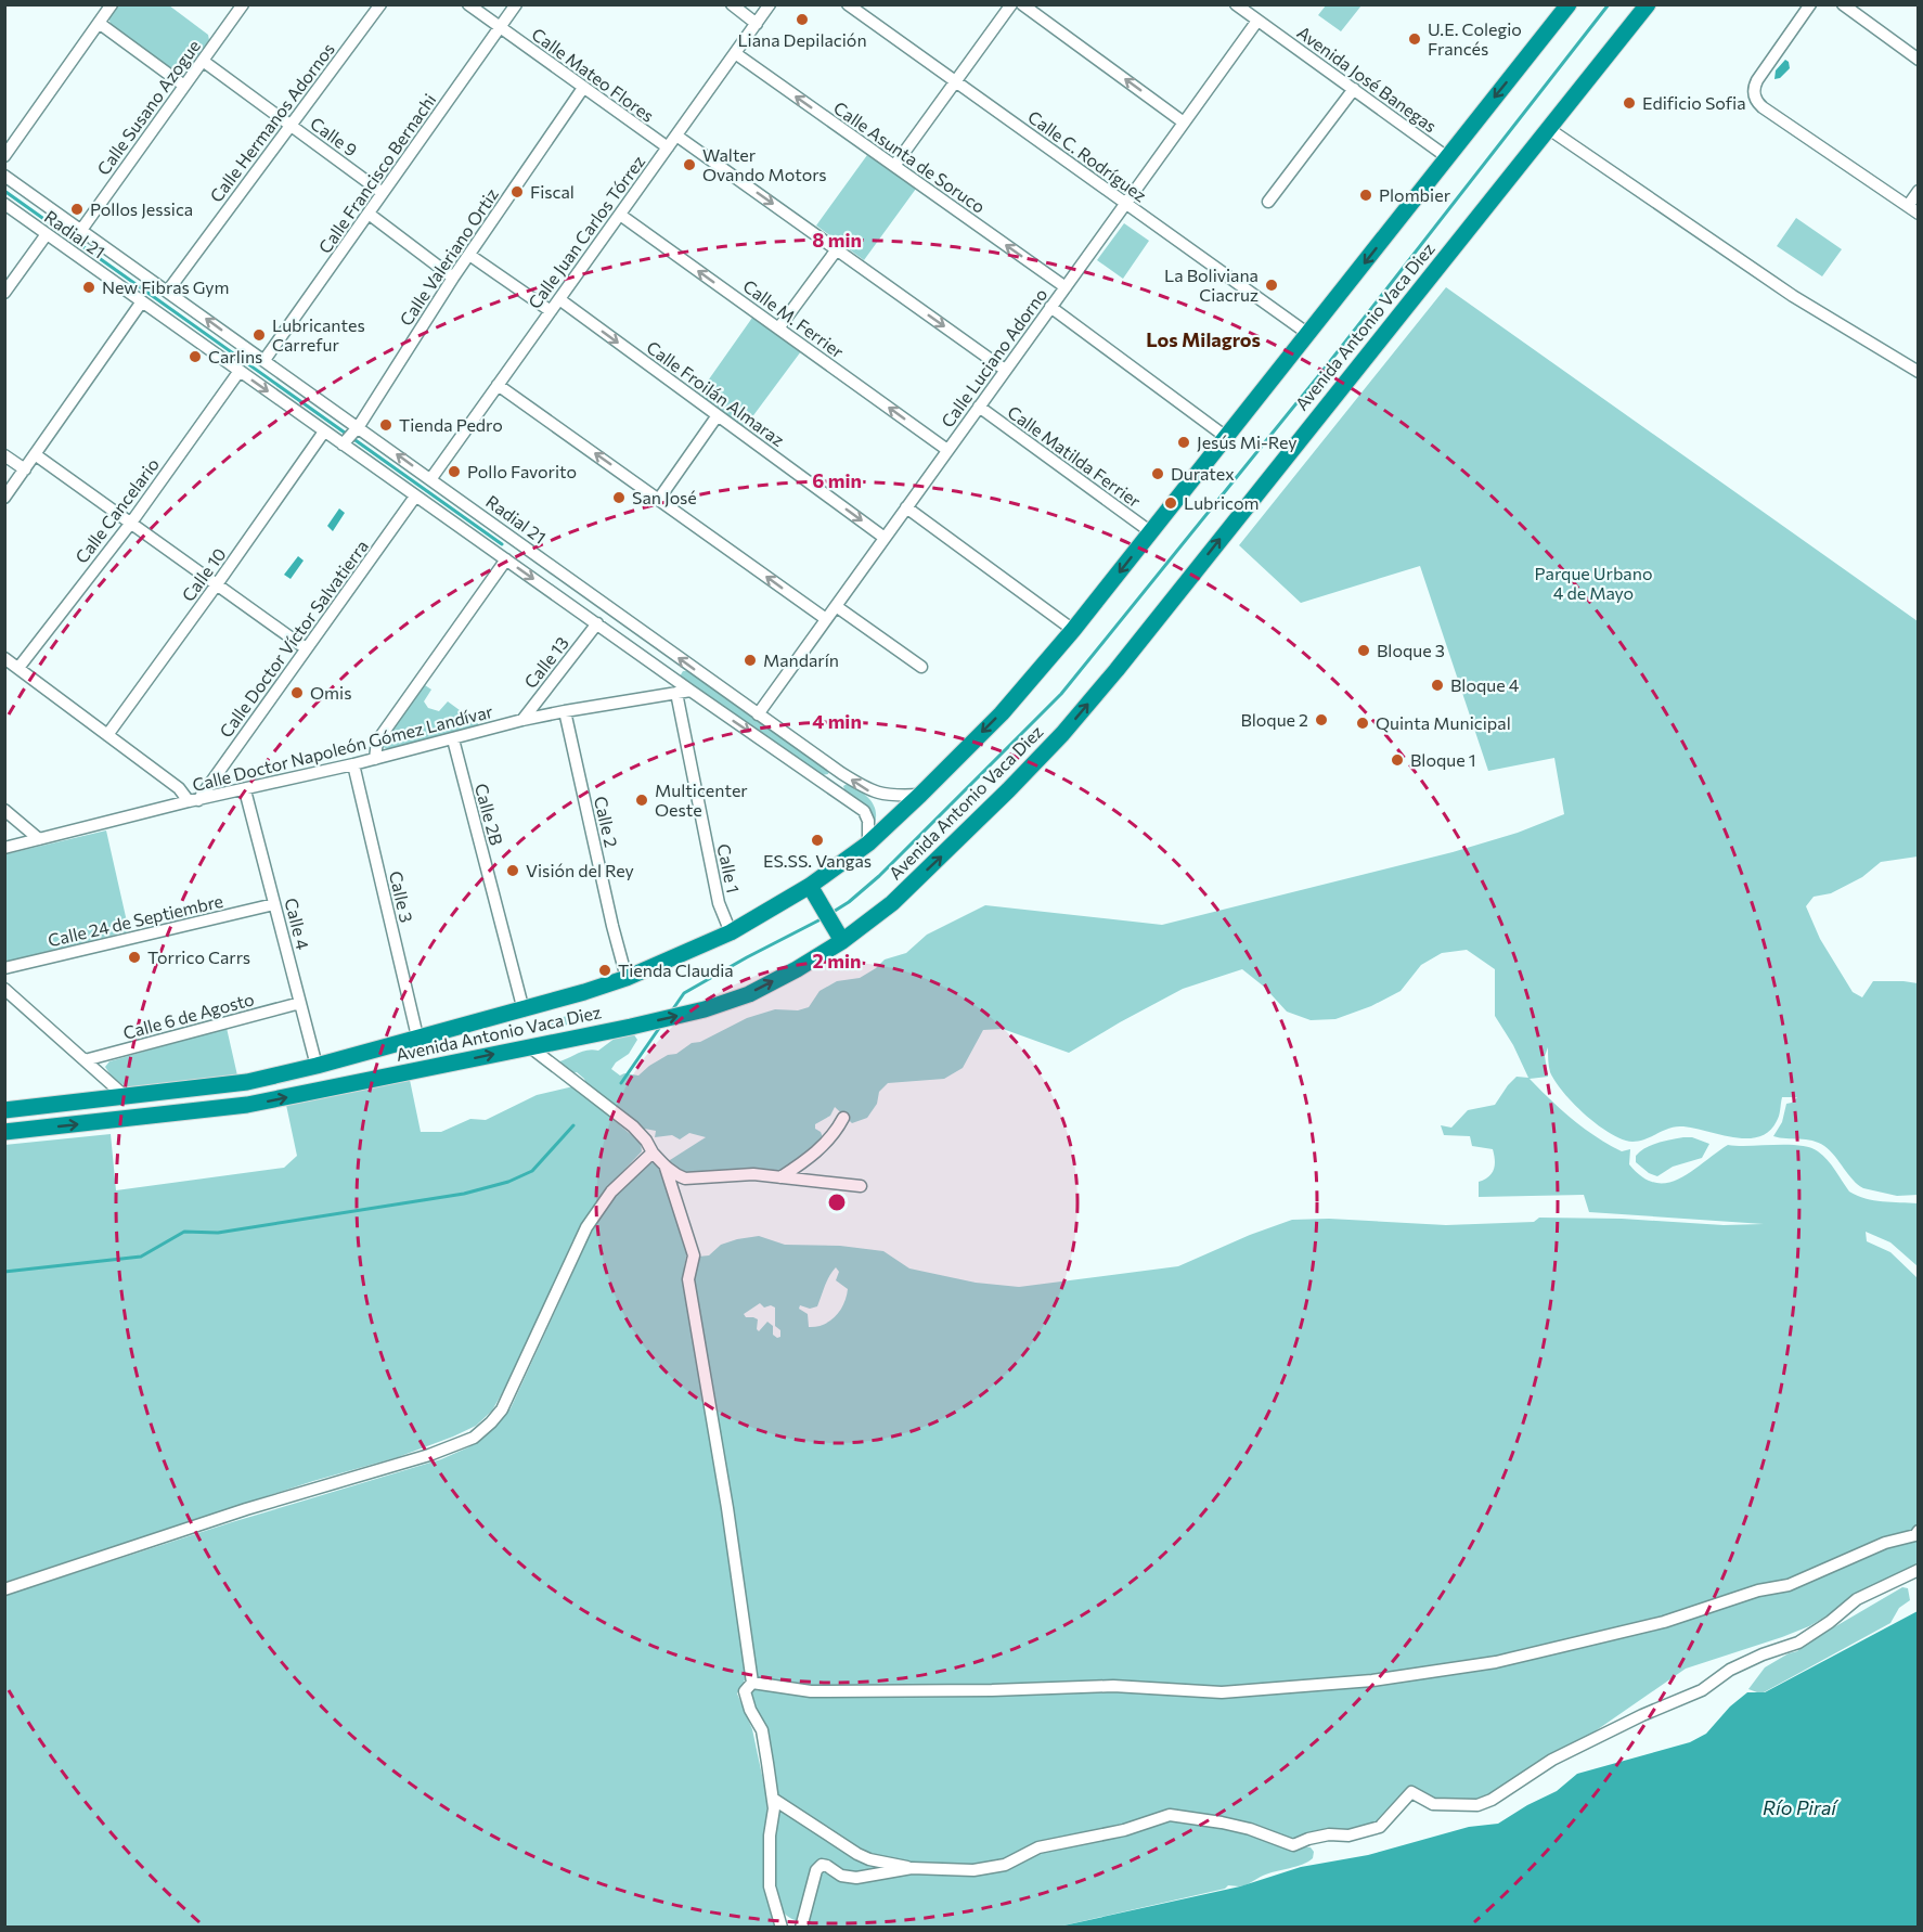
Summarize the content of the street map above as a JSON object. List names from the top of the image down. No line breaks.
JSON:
{"streets":{"highway":["Avenida Antonio Vaca Diez"],"street":["Calle Mateo Flores","Avenida José Banegas","Calle Susano Azogue","Calle Hermanos Adornos","Calle 9","Calle C. Rodríguez","Calle Asunta de Soruco","Calle Francisco Bernachi","Calle Juan Carlos Tórrez","Radial 21","Calle Valeriano Ortiz","Calle M. Ferrier","Calle Luciano Adorno","Calle Froilán Almaraz","Calle Matilda Ferrier","Calle Cancelario","Calle 10","Calle Doctor Víctor Salvatierra","Calle 13","Calle Doctor Napoleón Gómez Landívar","Calle 2B","Calle 2","Calle 1","Calle 3","Calle 24 de Septiembre","Calle 4","Calle 6 de Agosto"]},"crossings":[["Calle Mateo Flores","Calle Francisco Bernachi"],["Calle Mateo Flores","Calle Juan Carlos Tórrez"],["Calle Mateo Flores","Calle Valeriano Ortiz"],["Avenida José Banegas","Avenida Antonio Vaca Diez"],["Avenida José Banegas","Calle Luciano Adorno"],["Calle Susano Azogue","Calle 9"],["Calle Susano Azogue","Radial 21"],["Calle Hermanos Adornos","Calle 9"],["Calle Hermanos Adornos","Radial 21"],["Calle 9","Calle Francisco Bernachi"],["Calle C. Rodríguez","Avenida Antonio Vaca Diez"],["Calle C. Rodríguez","Calle Luciano Adorno"],["Calle Asunta de Soruco","Calle Juan Carlos Tórrez"],["Calle Asunta de Soruco","Calle Luciano Adorno"],["Calle Francisco Bernachi","Radial 21"],["Calle Juan Carlos Tórrez","Radial 21"],["Calle Juan Carlos Tórrez","Calle M. Ferrier"],["Calle Juan Carlos Tórrez","Calle Froilán Almaraz"],["Radial 21","Calle Valeriano Ortiz"],["Radial 21","Avenida Antonio Vaca Diez"],["Radial 21","Calle Luciano Adorno"],["Radial 21","Calle Cancelario"],["Radial 21","Calle 10"],["Radial 21","Calle Doctor Víctor Salvatierra"],["Radial 21","Calle 13"],["Radial 21","Calle Doctor Napoleón Gómez Landívar"],["Calle M. Ferrier","Calle Luciano Adorno"],["Avenida Antonio Vaca Diez","Calle Matilda Ferrier"],["Avenida Antonio Vaca Diez","Calle 2B"],["Avenida Antonio Vaca Diez","Calle 2"],["Avenida Antonio Vaca Diez","Calle 1"],["Avenida Antonio Vaca Diez","Calle 3"],["Avenida Antonio Vaca Diez","Calle 4"],["Calle Luciano Adorno","Calle Froilán Almaraz"],["Calle Luciano Adorno","Calle Matilda Ferrier"],["Calle Doctor Víctor Salvatierra","Calle Doctor Napoleón Gómez Landívar"],["Calle 13","Calle Doctor Napoleón Gómez Landívar"],["Calle Doctor Napoleón Gómez Landívar","Calle 2B"],["Calle Doctor Napoleón Gómez Landívar","Calle 2"],["Calle Doctor Napoleón Gómez Landívar","Calle 1"],["Calle Doctor Napoleón Gómez Landívar","Calle 3"],["Calle Doctor Napoleón Gómez Landívar","Calle 4"],["Calle 24 de Septiembre","Calle 4"],["Calle 4","Calle 6 de Agosto"]],"districts":["Los Milagros"],"water":["Río Piraí"],"parks":["Parque Urbano 4 de Mayo"],"places":["Liana Depilación","U.E. Colegio Francés","Edificio Sofia","Walter Ovando Motors","Fiscal","Plombier","Pollos Jessica","La Boliviana Ciacruz","New Fibras Gym","Lubricantes Carrefur","Carlins","Tienda Pedro","Jesús Mi-Rey","Pollo Favorito","Duratex","San José","Lubricom","Bloque 3","Mandarín","Bloque 4","Omis","Bloque 2","Quinta Municipal","Bloque 1","Multicenter Oeste","ES.SS. Vangas","Visión del Rey","Torrico Carrs","Tienda Claudia"],"rings":["8 min","6 min","4 min","2 min"]}
